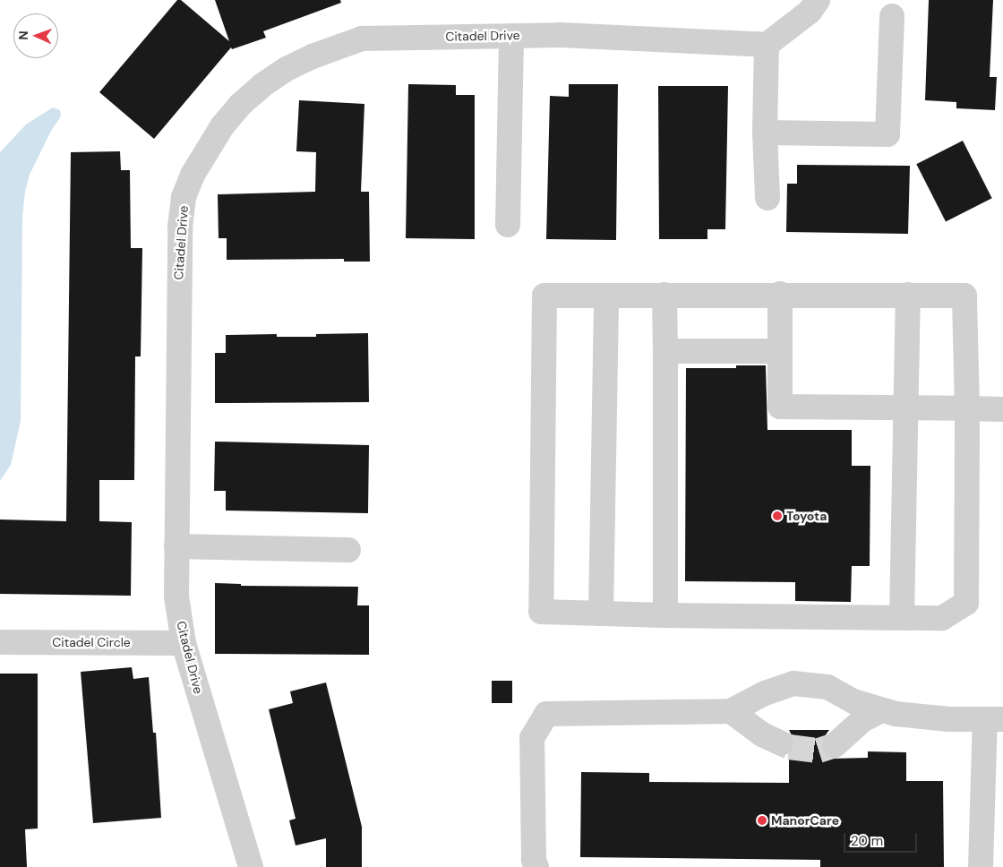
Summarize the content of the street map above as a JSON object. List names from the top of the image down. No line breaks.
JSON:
{"streets":{"street":["Citadel Drive","Citadel Circle"]},"crossings":[["Citadel Drive","Citadel Circle"]],"places":["Toyota","ManorCare"],"scale_bar":"20 m","north":"left"}
